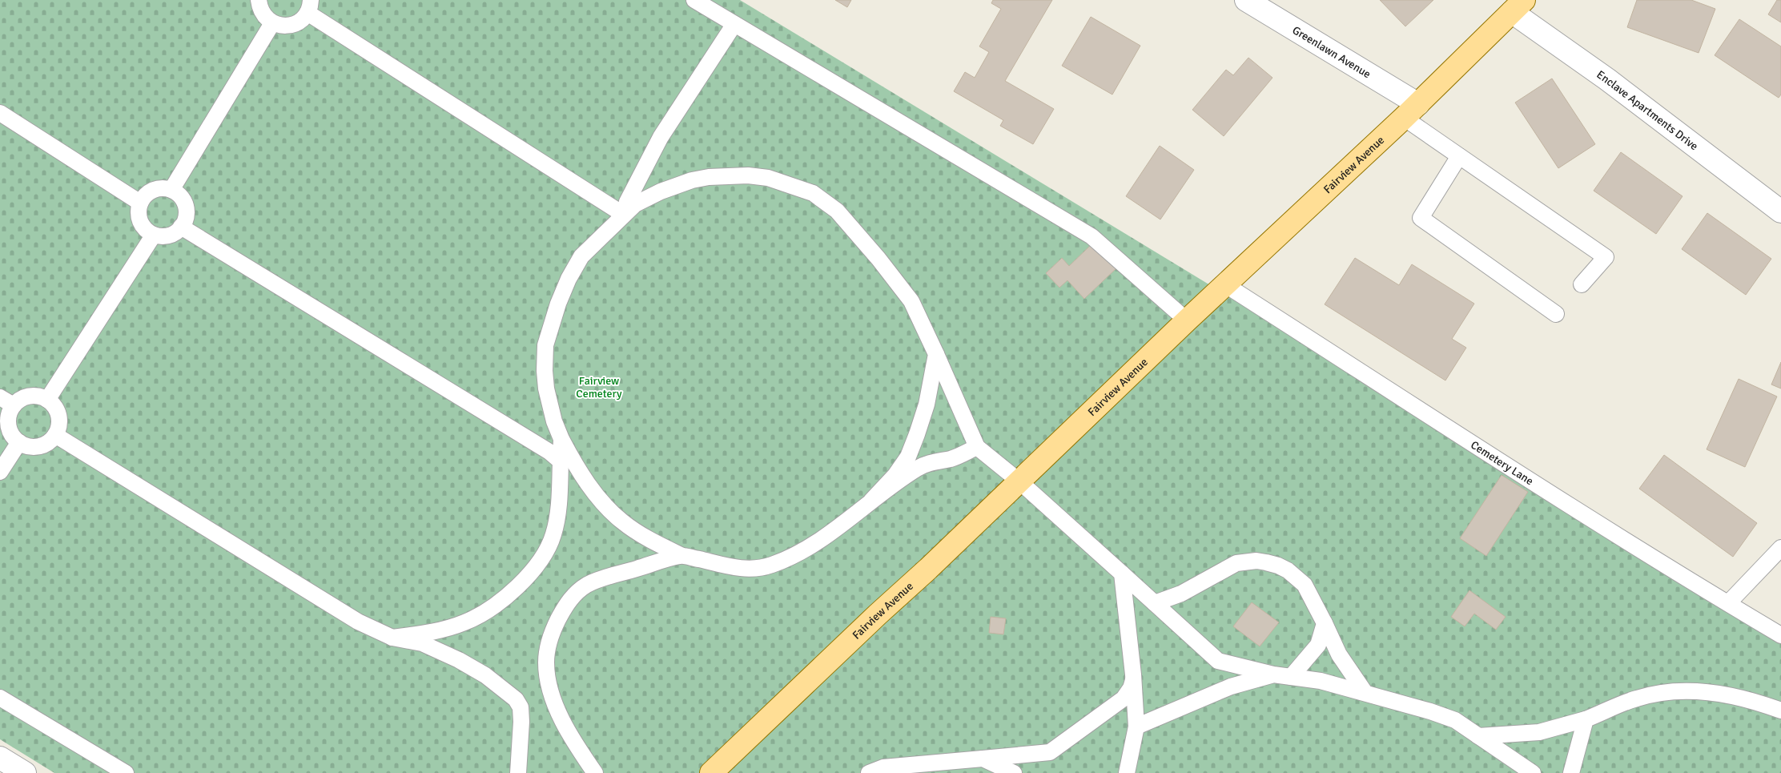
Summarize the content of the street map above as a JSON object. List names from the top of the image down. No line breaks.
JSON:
{"streets":{"main road":["Fairview Avenue"],"street":["Greenlawn Avenue","Enclave Apartments Drive"],"lane":["Cemetery Lane"]},"crossings":[["Greenlawn Avenue","Fairview Avenue"],["Enclave Apartments Drive","Fairview Avenue"],["Fairview Avenue","Cemetery Lane"]],"parks":["Fairview Cemetery"]}
